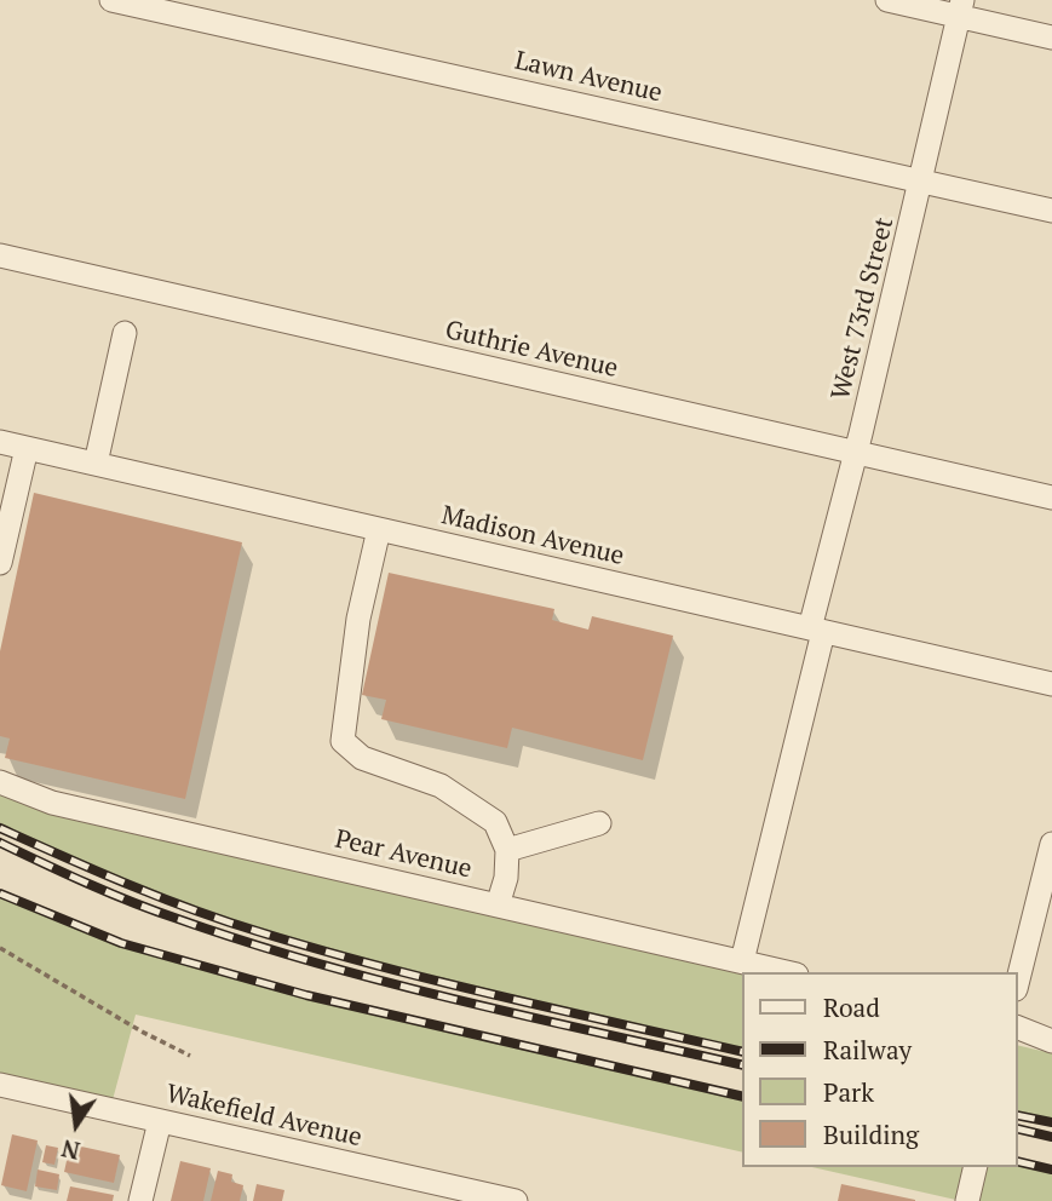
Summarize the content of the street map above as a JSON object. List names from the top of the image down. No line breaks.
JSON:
{"streets":{"street":["Lawn Avenue","West 73rd Street","Guthrie Avenue","Madison Avenue","Pear Avenue","Wakefield Avenue"]},"crossings":[["Lawn Avenue","West 73rd Street"],["West 73rd Street","Guthrie Avenue"],["West 73rd Street","Madison Avenue"],["West 73rd Street","Pear Avenue"]],"legend":["Road","Railway","Park","Building"],"north":"bottom"}
